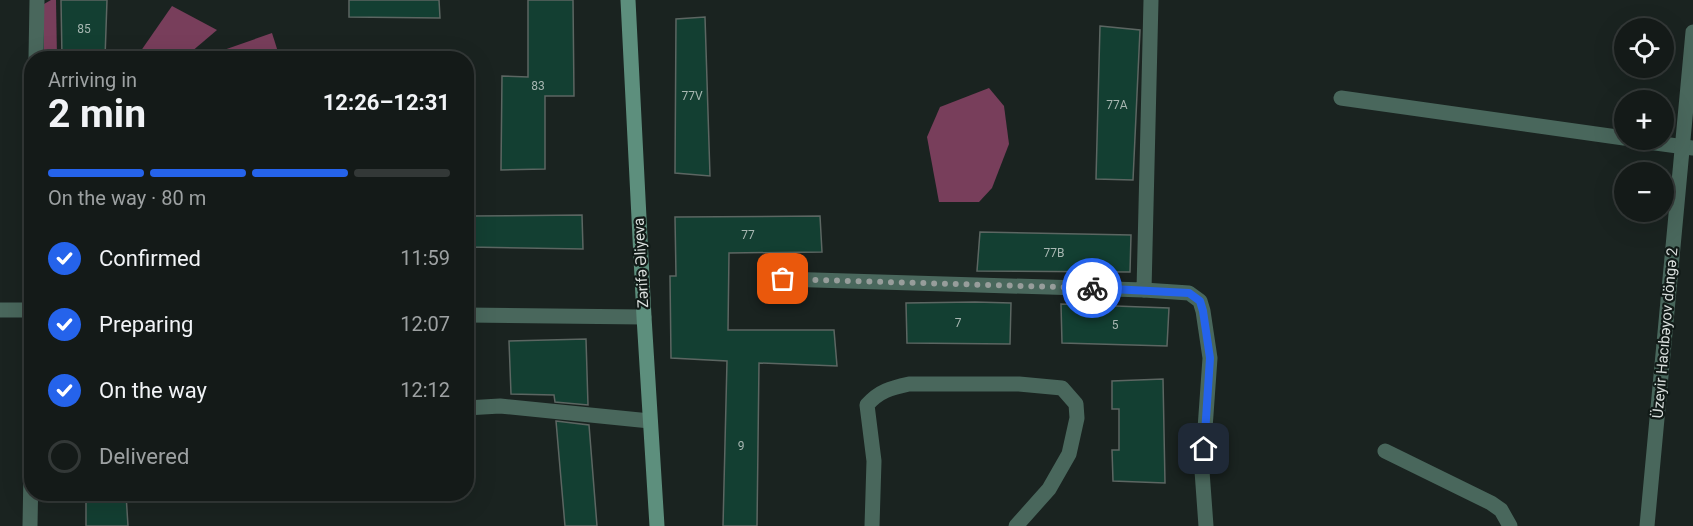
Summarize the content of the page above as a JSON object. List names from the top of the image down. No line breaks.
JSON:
{"streets":{"street":["Zərifə Əliyeva","Üzeyir Hacıbəyov döngə 2"]},"house_numbers":["85","83","77V","77A","77","77B","7","5","9"],"page":{"map_buttons":["+","−"],"heading":["2 min","Arriving in","12:26–12:31"],"bar":"On the way · 80 m","list":[["Confirmed","11:59"],["Preparing","12:07"],["On the way","12:12"],"Delivered"]}}
